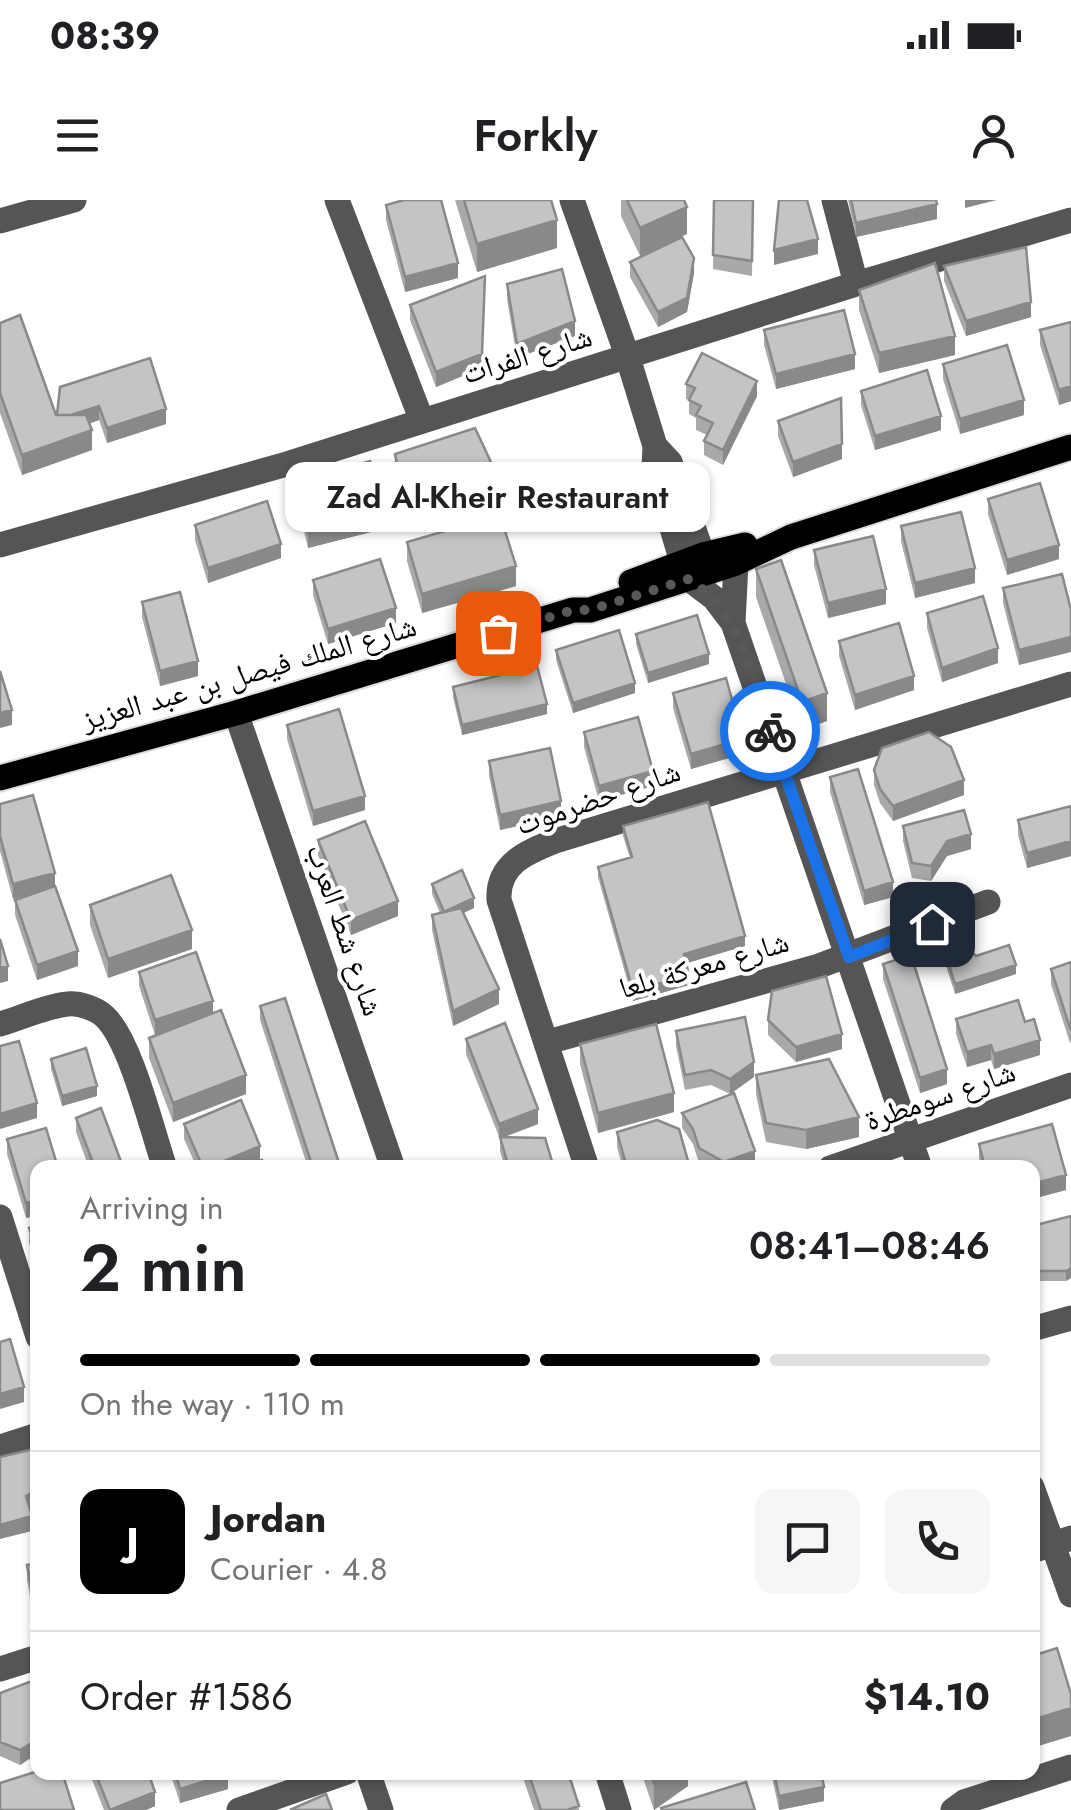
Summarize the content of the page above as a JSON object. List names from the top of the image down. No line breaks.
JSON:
{"streets":{"main road":["شارع الملك فيصل بن عبد العزيز"],"street":["شارع الفرات","شارع حضرموت","شارع شط العرب","شارع معركة بلعا","شارع سومطرة"]},"crossings":[["شارع الملك فيصل بن عبد العزيز","شارع شط العرب"],["شارع حضرموت","شارع معركة بلعا"]],"places":["Zad Al-Kheir Restaurant"],"page":{"status":"08:39","header":"Forkly","bubble":"Zad Al-Kheir Restaurant","heading":["2 min","Arriving in","08:41–08:46"],"panel":["Jordan","Courier · 4.8","Order #1586","$14.10"],"bar":"On the way · 110 m","round":"J"}}
